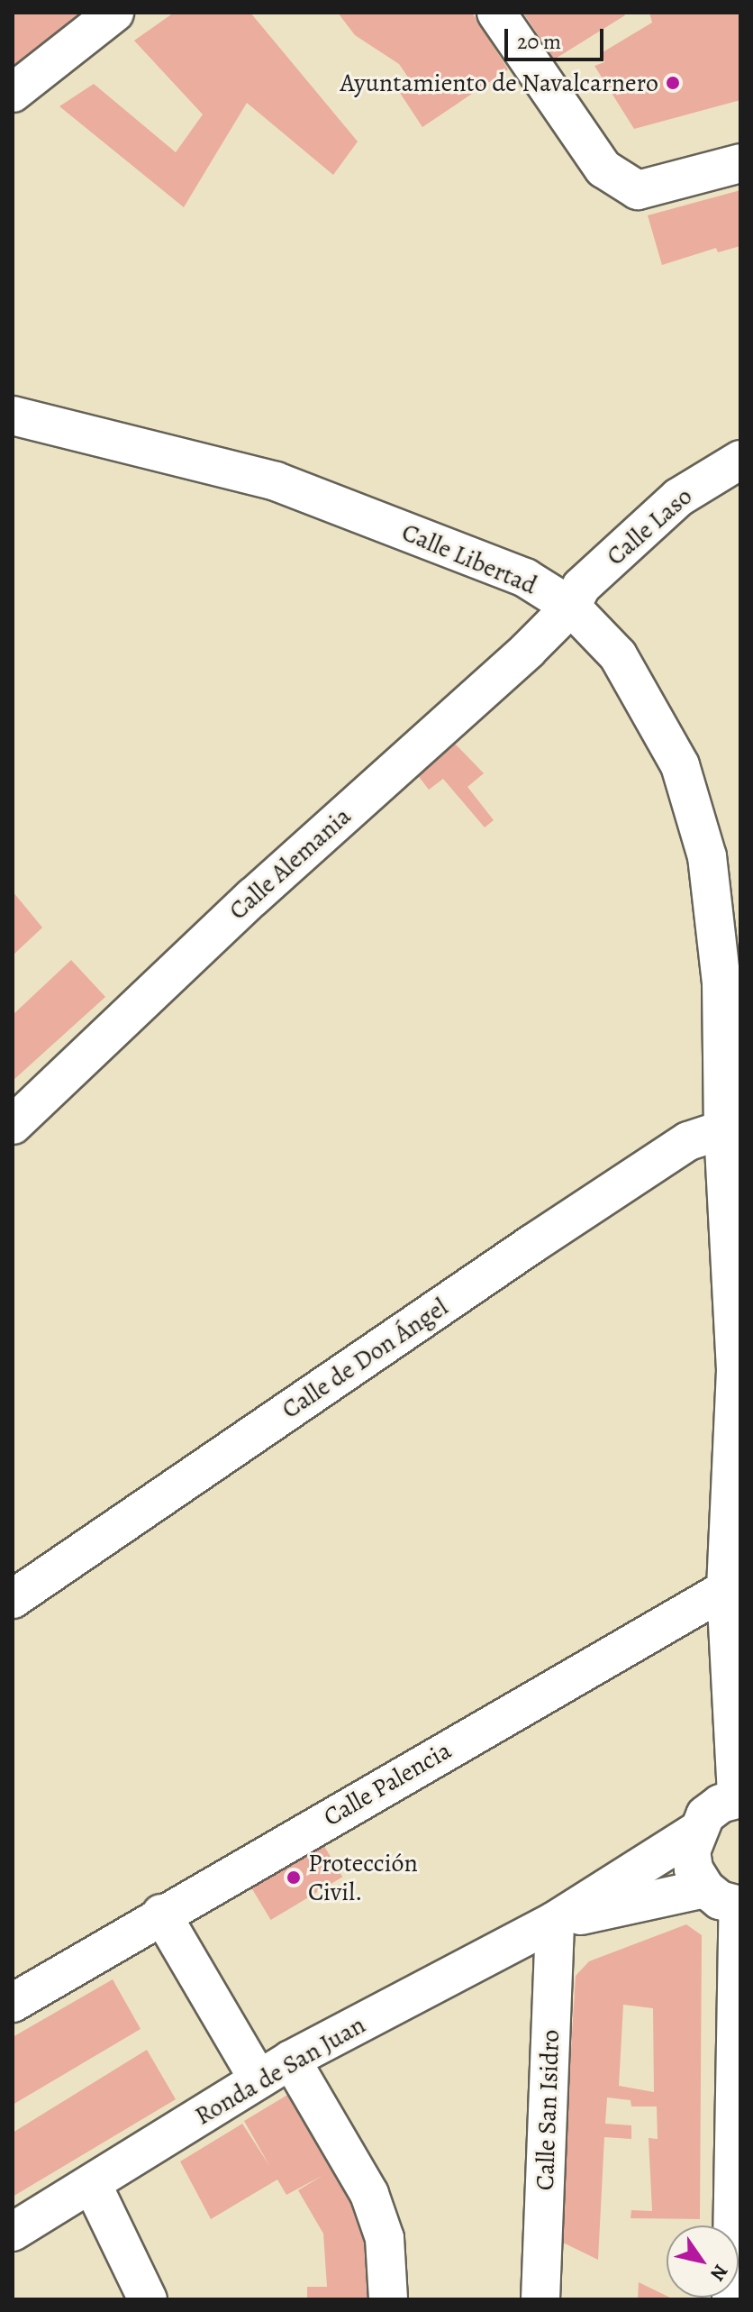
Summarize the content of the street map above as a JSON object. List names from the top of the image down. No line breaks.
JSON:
{"streets":{"street":["Calle Laso","Calle Libertad","Calle Alemania","Calle de Don Ángel","Calle Palencia","Ronda de San Juan","Calle San Isidro"]},"crossings":[["Calle Laso","Calle Libertad"],["Calle Laso","Calle Alemania"],["Calle Libertad","Calle Alemania"],["Calle Libertad","Calle de Don Ángel"],["Calle Libertad","Calle Palencia"],["Calle Libertad","Ronda de San Juan"],["Ronda de San Juan","Calle San Isidro"]],"places":["Ayuntamiento de Navalcarnero","Protección Civil."],"scale_bar":"20 m","north":"bottom right"}
